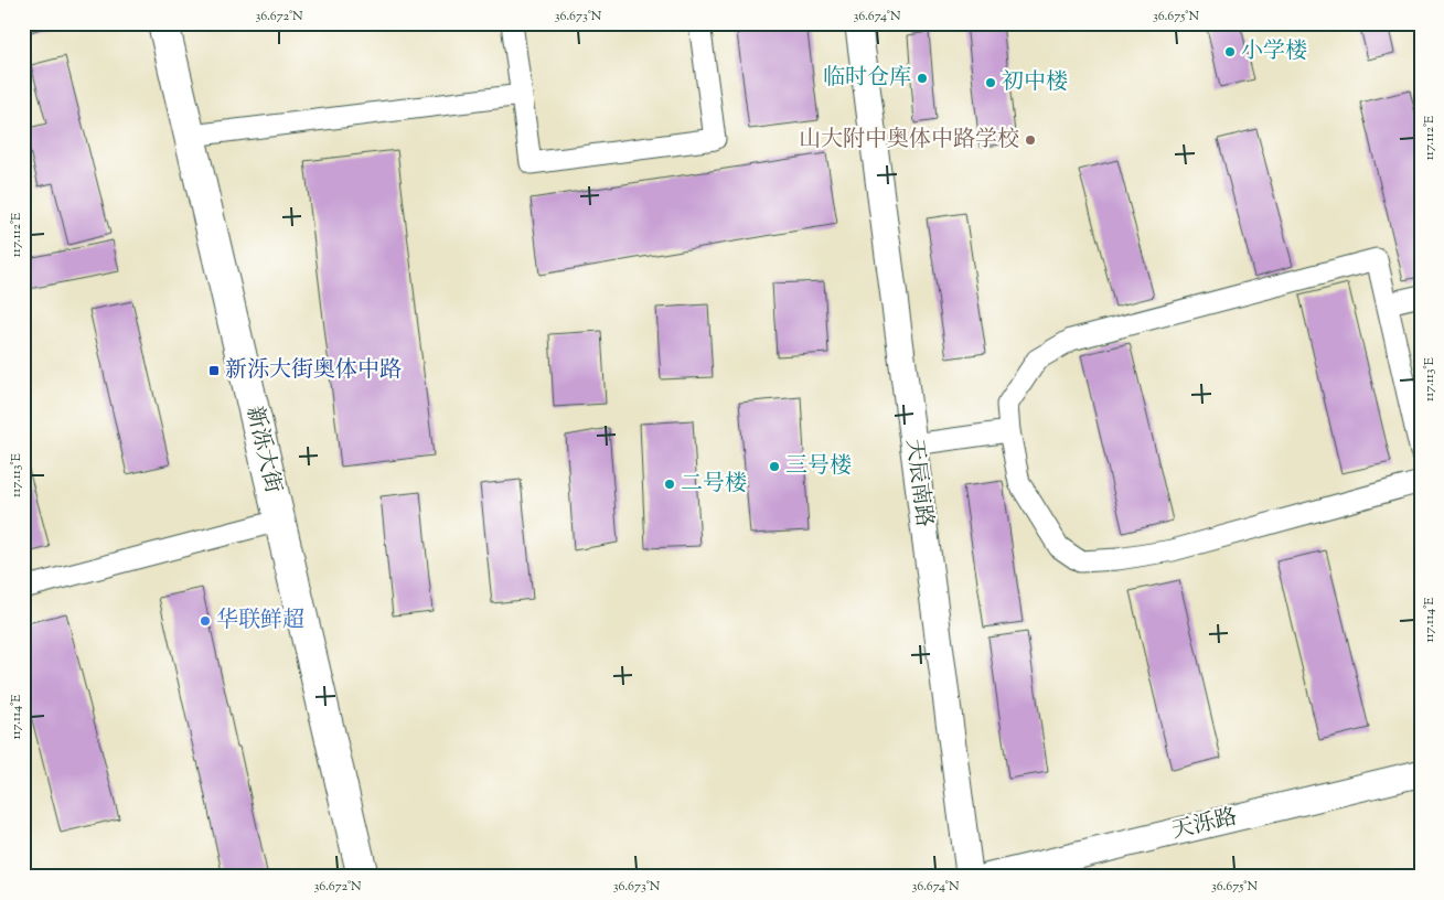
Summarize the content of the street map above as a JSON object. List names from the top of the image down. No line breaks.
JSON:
{"streets":{"main road":["新泺大街"],"street":["天辰南路","天泺路"]},"places":{"other":["小学楼","临时仓库","初中楼","山大附中奥体中路学校","三号楼","二号楼","华联鲜超"],"transit":["新泺大街奥体中路"]},"coordinates":["36.672°N","36.673°N","36.674°N","36.675°N","117.112°E","117.113°E","117.114°E"]}
